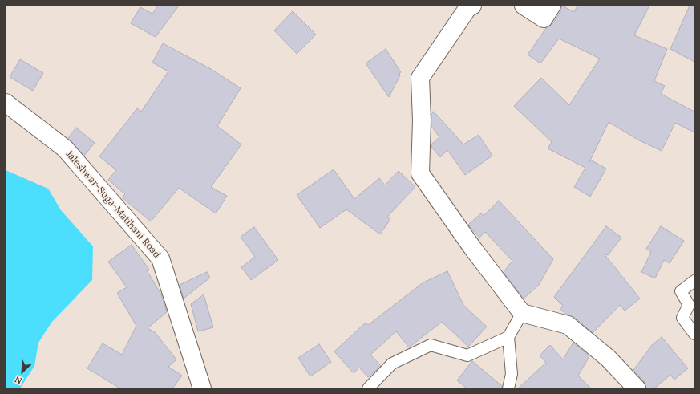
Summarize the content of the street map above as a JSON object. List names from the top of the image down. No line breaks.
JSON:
{"streets":{"street":["Jaleshwar-Suga-Matihani Road"]},"north":"bottom left"}
